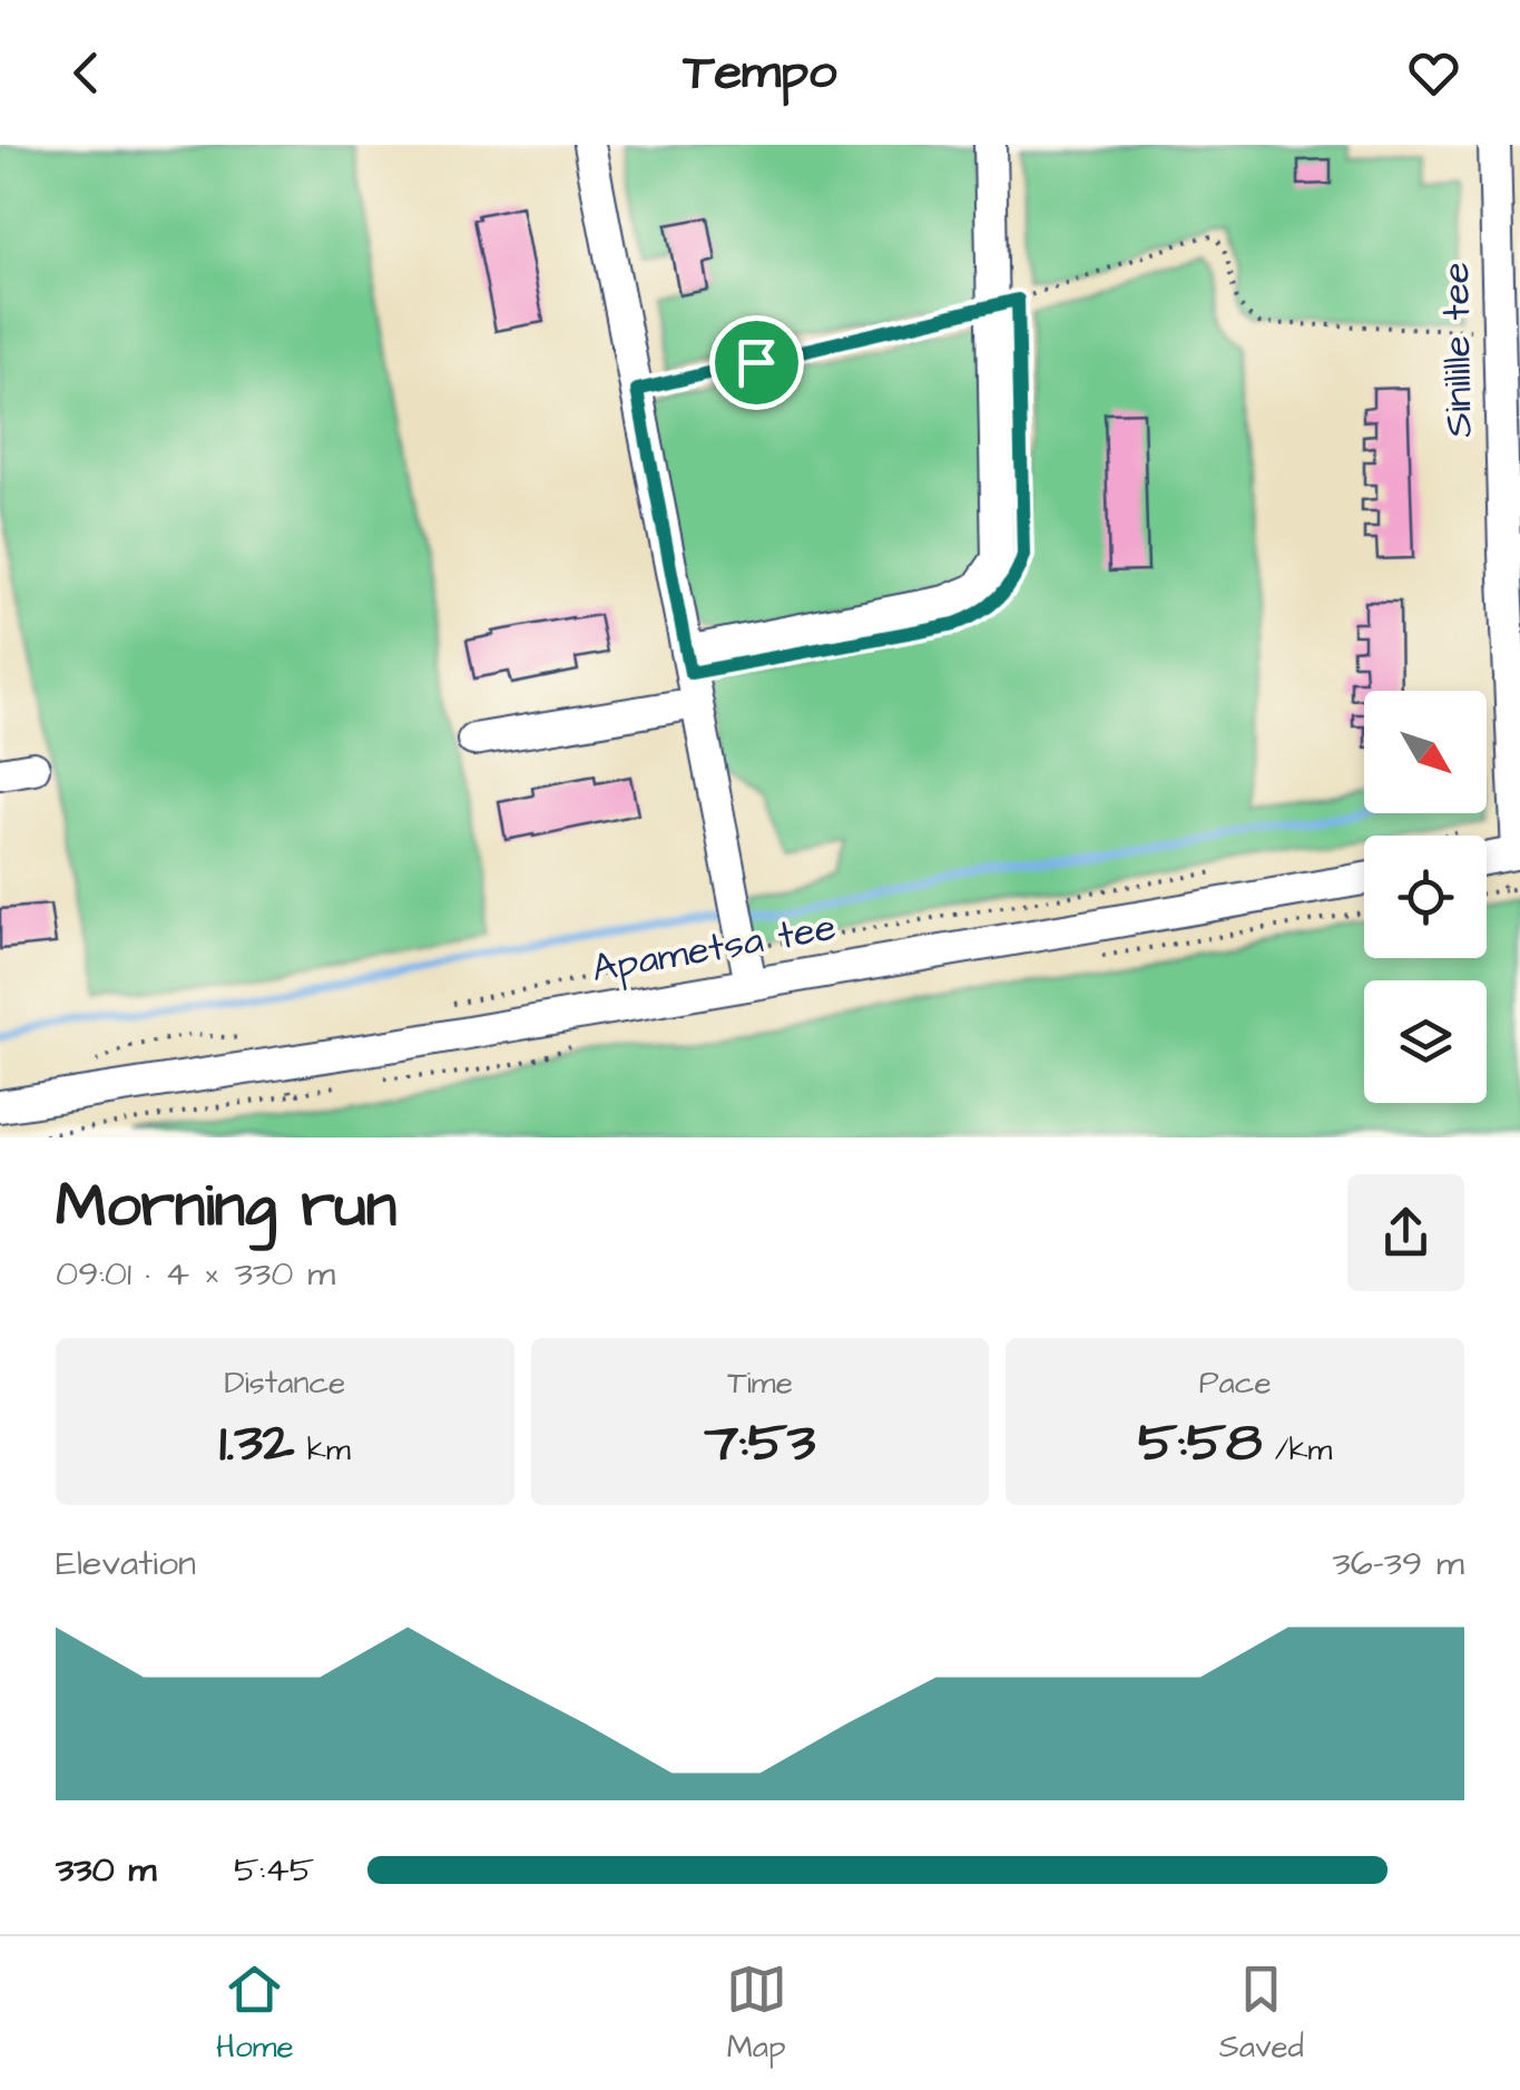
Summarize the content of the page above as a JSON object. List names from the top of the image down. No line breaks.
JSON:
{"streets":{"street":["Sinilille tee","Apametsa tee"]},"north":"bottom right","page":{"header":"Tempo","heading":["Morning run","09:01 · 4 × 330 m"],"stats":[["Distance","1.32 km"],["Time","7:53"],["Pace","5:58 /km"]],"chart":["Elevation","36–39 m"],"list":[{"name":"330 m","note":"5:45"}],"tabs":["Home","Map","Saved"]}}
